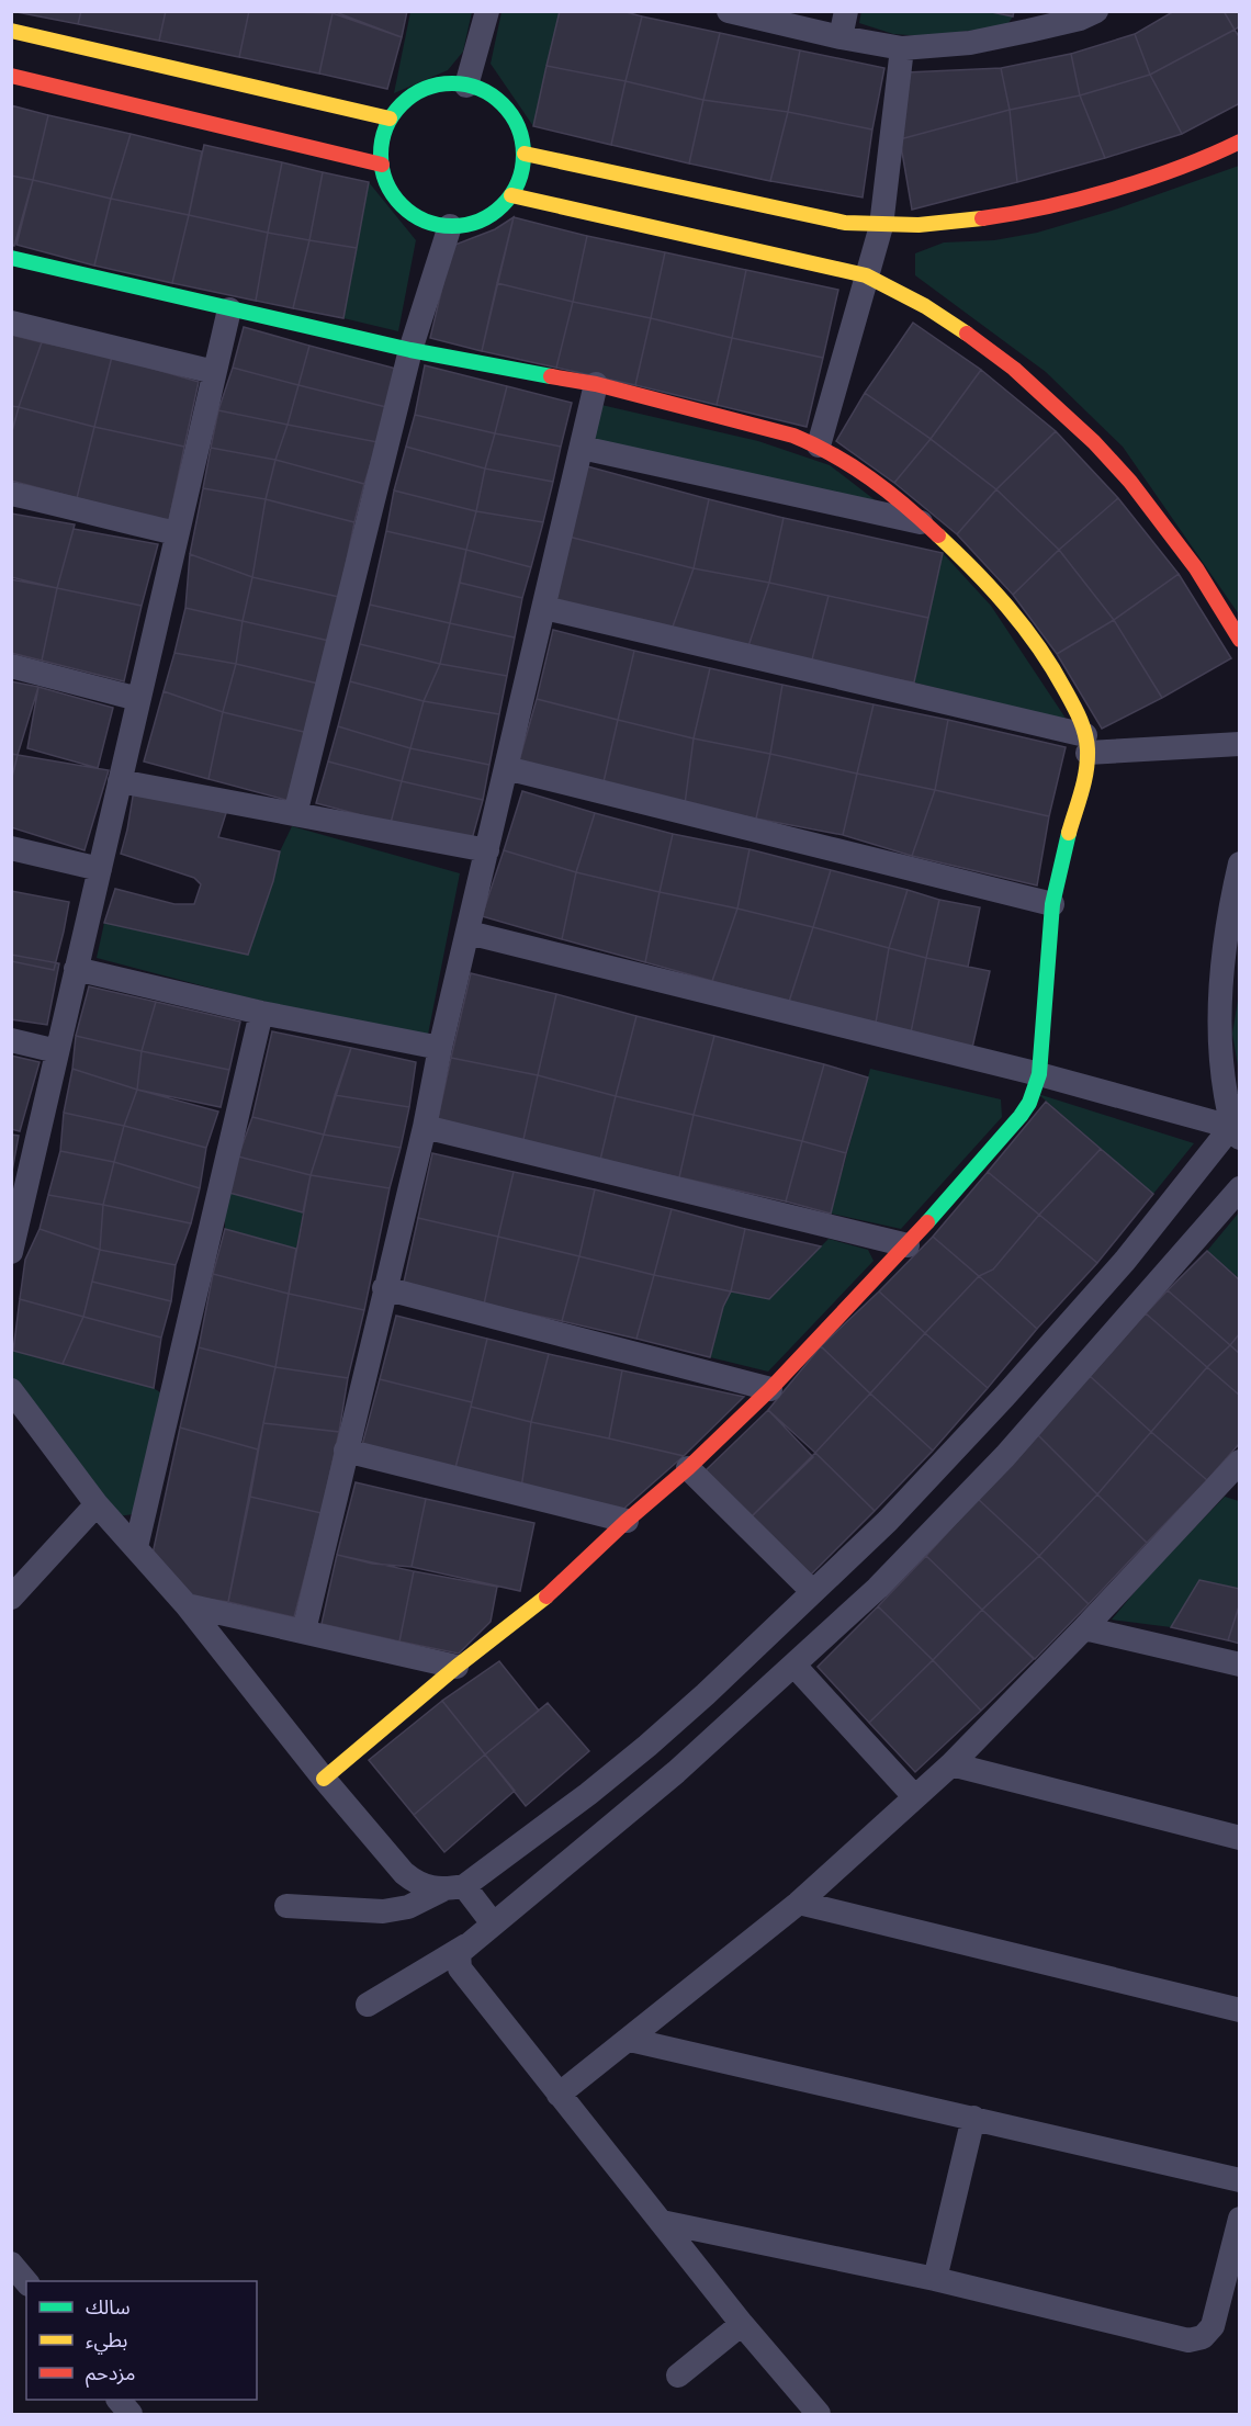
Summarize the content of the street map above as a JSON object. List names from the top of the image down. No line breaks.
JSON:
{"legend":["سالك","بطيء","مزدحم"]}
